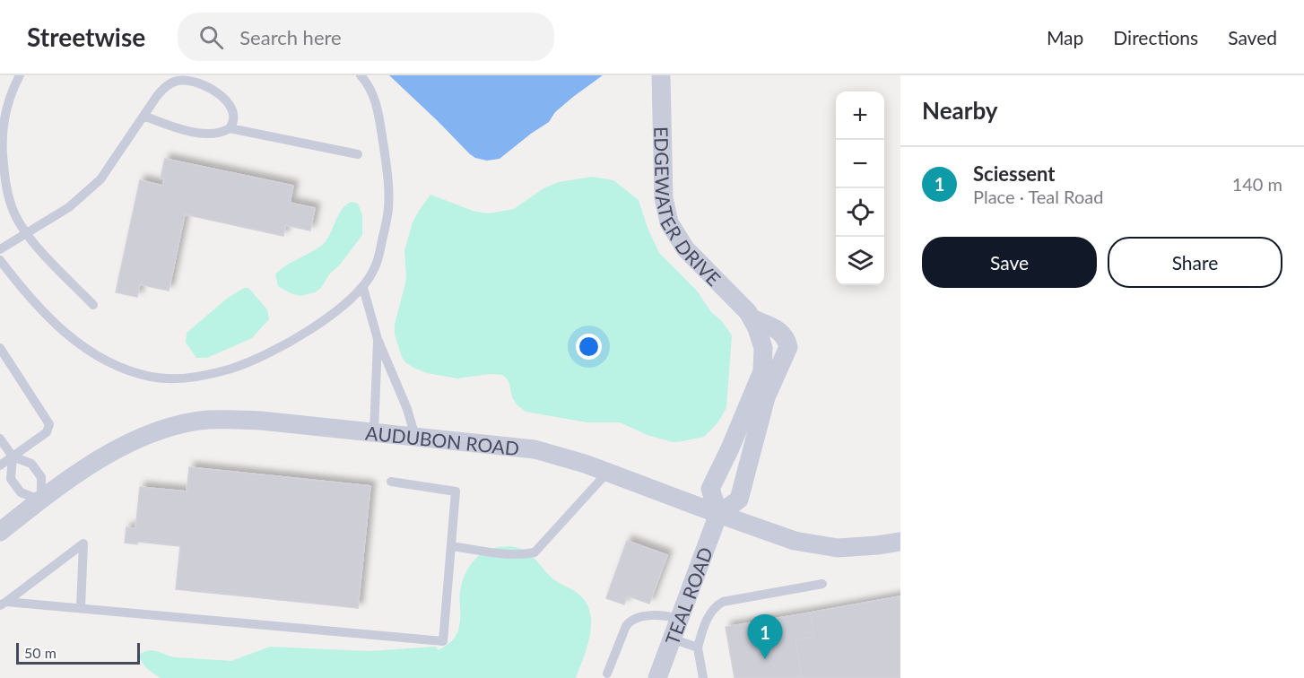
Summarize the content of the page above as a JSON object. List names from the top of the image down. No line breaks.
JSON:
{"streets":{"street":["EDGEWATER DRIVE","AUDUBON ROAD","TEAL ROAD"]},"crossings":[["EDGEWATER DRIVE","AUDUBON ROAD"],["EDGEWATER DRIVE","TEAL ROAD"],["AUDUBON ROAD","TEAL ROAD"]],"scale_bar":"50 m","page":{"header":"Streetwise","search":"Search here","nav":["Map","Directions","Saved"],"heading":"Nearby","map_buttons":["+","−"],"list":[{"mark":"1","name":"Sciessent","note":"Place · Teal Road","value":"140 m"}],"buttons":["Save","Share"],"pins":"1","scale":"50 m"}}
